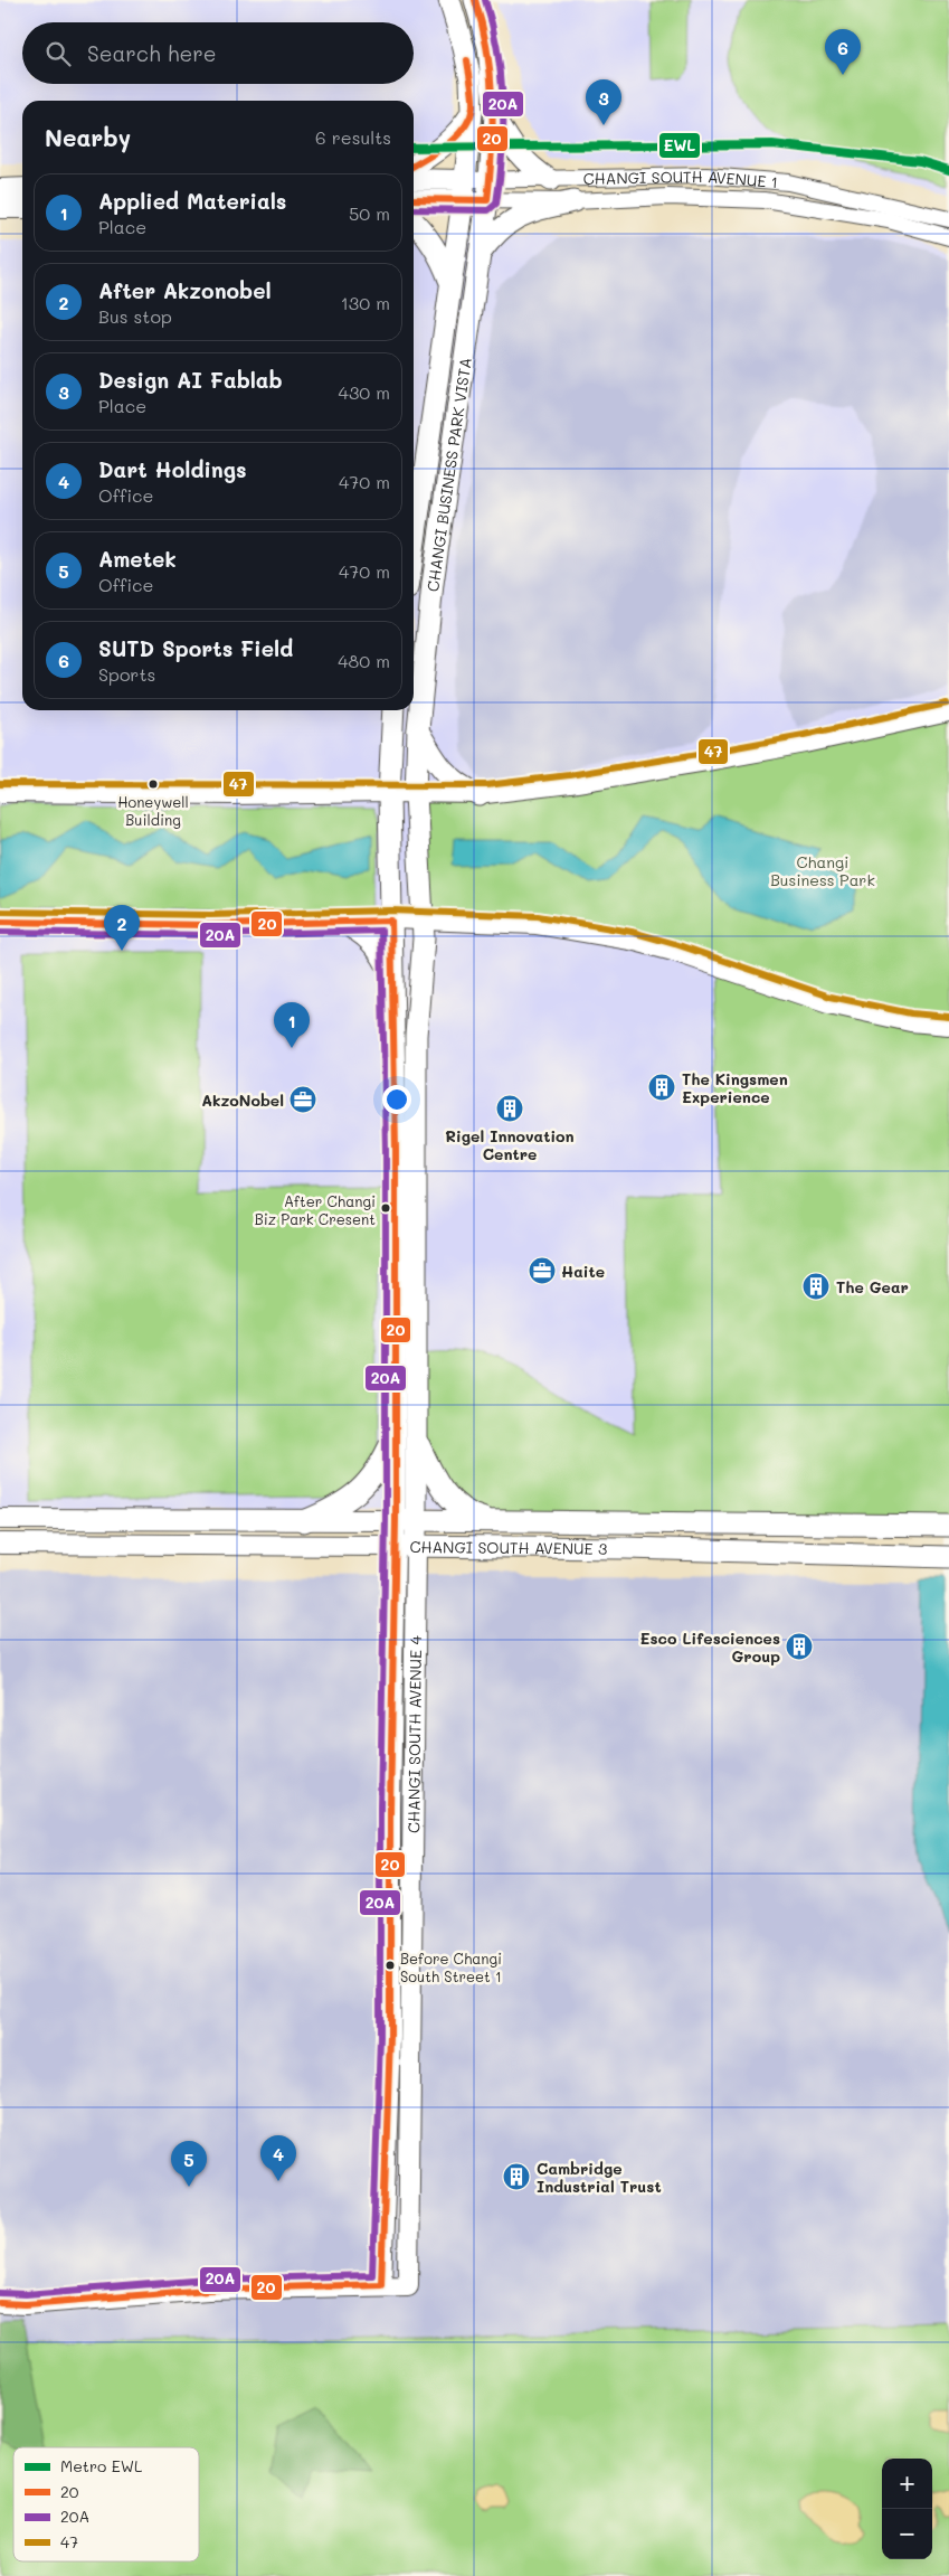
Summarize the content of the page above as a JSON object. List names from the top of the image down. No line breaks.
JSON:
{"streets":{"main road":["CHANGI BUSINESS PARK VISTA","CHANGI SOUTH AVENUE 3","CHANGI SOUTH AVENUE 4"],"street":["CHANGI SOUTH AVENUE 1"]},"crossings":[["CHANGI SOUTH AVENUE 1","CHANGI BUSINESS PARK VISTA"],["CHANGI BUSINESS PARK VISTA","CHANGI SOUTH AVENUE 3"],["CHANGI BUSINESS PARK VISTA","CHANGI SOUTH AVENUE 4"],["CHANGI SOUTH AVENUE 3","CHANGI SOUTH AVENUE 4"]],"parks":["Changi Business Park"],"places":{"other":["Honeywell Building","After Changi Biz Park Cresent","Before Changi South Street 1"],"building":["The Kingsmen Experience","Rigel Innovation Centre","The Gear","Esco Lifesciences Group","Cambridge Industrial Trust"],"office":["AkzoNobel","Haite"]},"lines":["transit line 20","transit line 20A","metro line EWL","transit line 47"],"legend":["Metro EWL","20","20A","47"],"page":{"search":"Search here","pins":["6","3","2","1","4","5"],"heading":["Nearby","6 results"],"list":[{"mark":"1","name":"Applied Materials","note":"Place","value":"50 m"},{"mark":"2","name":"After Akzonobel","note":"Bus stop","value":"130 m"},{"mark":"3","name":"Design AI Fablab","note":"Place","value":"430 m"},{"mark":"4","name":"Dart Holdings","note":"Office","value":"470 m"},{"mark":"5","name":"Ametek","note":"Office","value":"470 m"},{"mark":"6","name":"SUTD Sports Field","note":"Sports","value":"480 m"}],"map_buttons":["+","−"]}}
